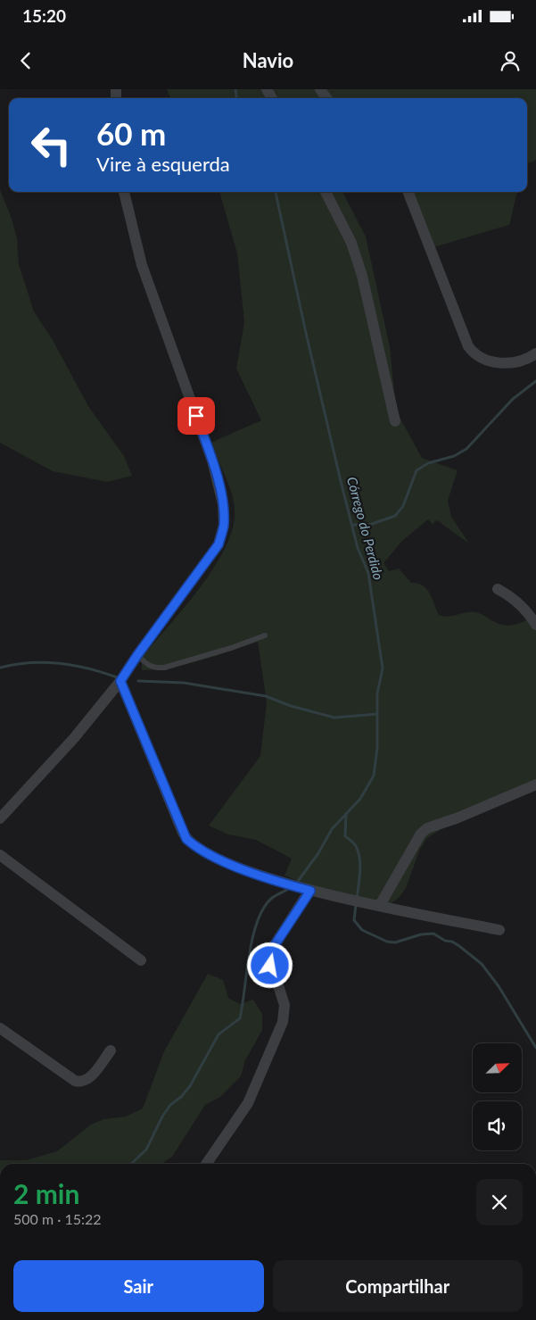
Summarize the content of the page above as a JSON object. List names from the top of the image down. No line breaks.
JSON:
{"water":["Córrego do Perdido"],"north":"top right","page":{"status":"15:20","header":"Navio","turn":["60 m","Vire à esquerda"],"heading":["2 min","500 m · 15:22"],"buttons":["Sair","Compartilhar"]}}
